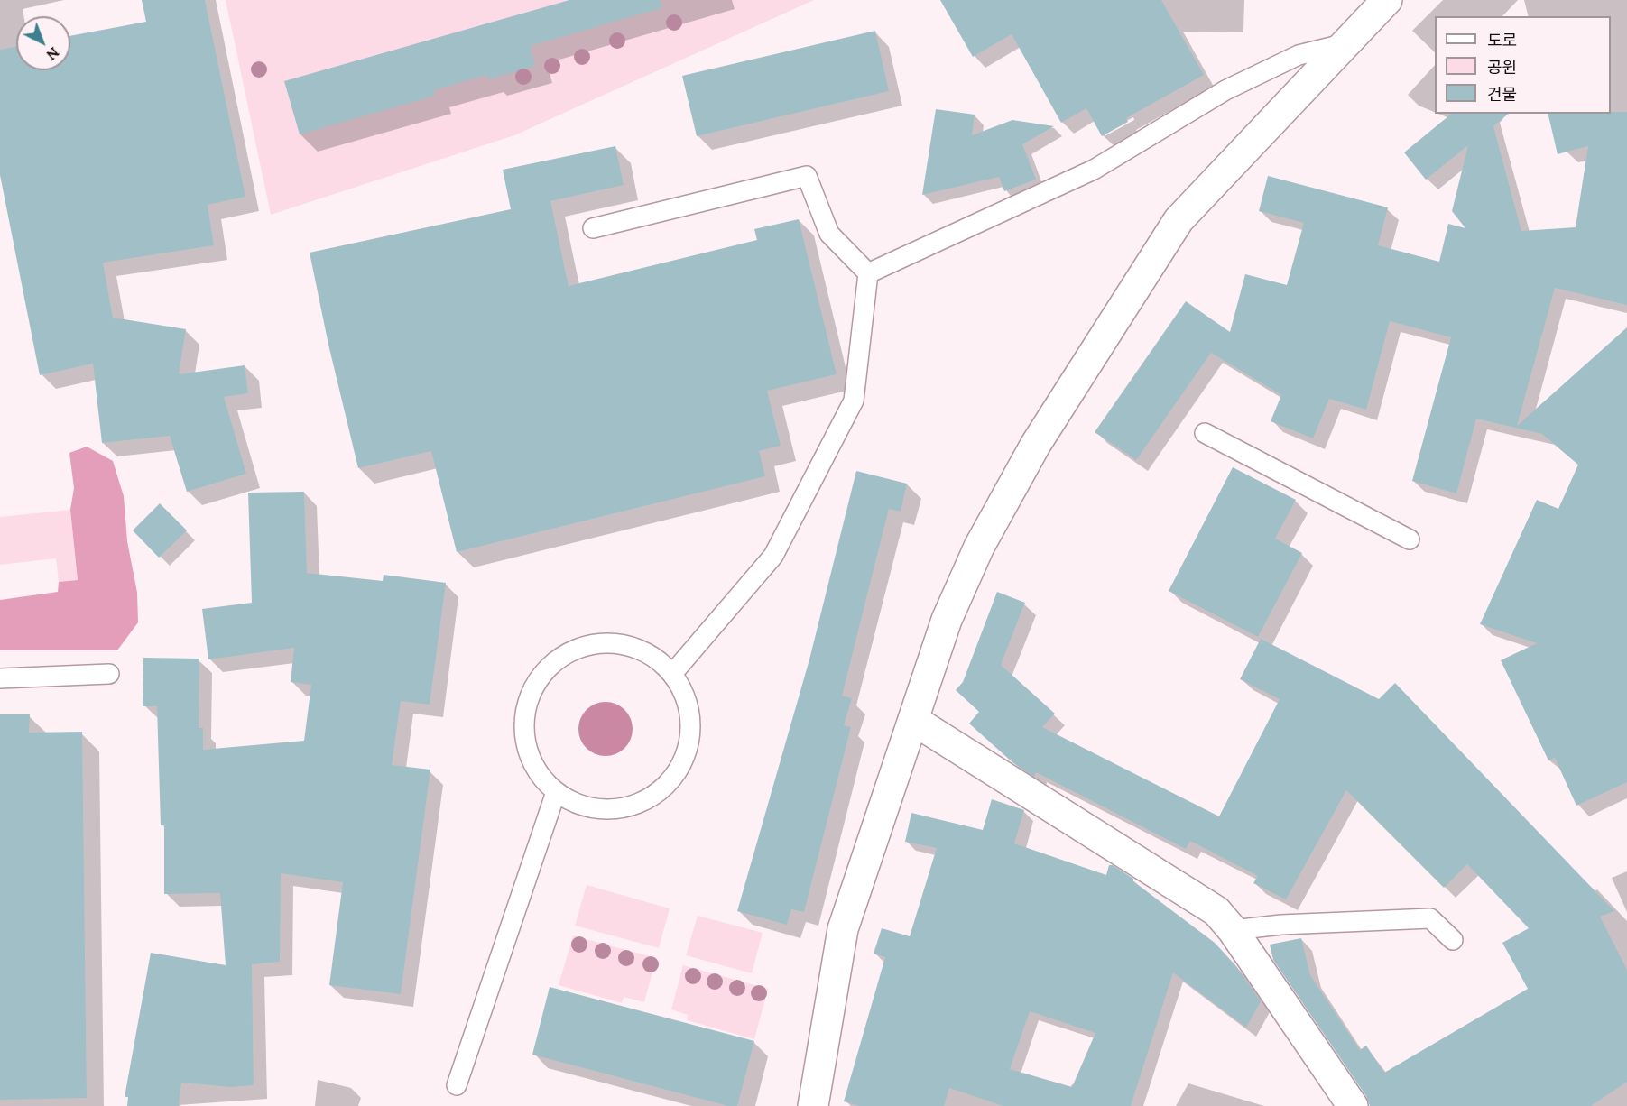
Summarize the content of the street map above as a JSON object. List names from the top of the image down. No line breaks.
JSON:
{"legend":["도로","공원","건물"],"north":"bottom right"}
